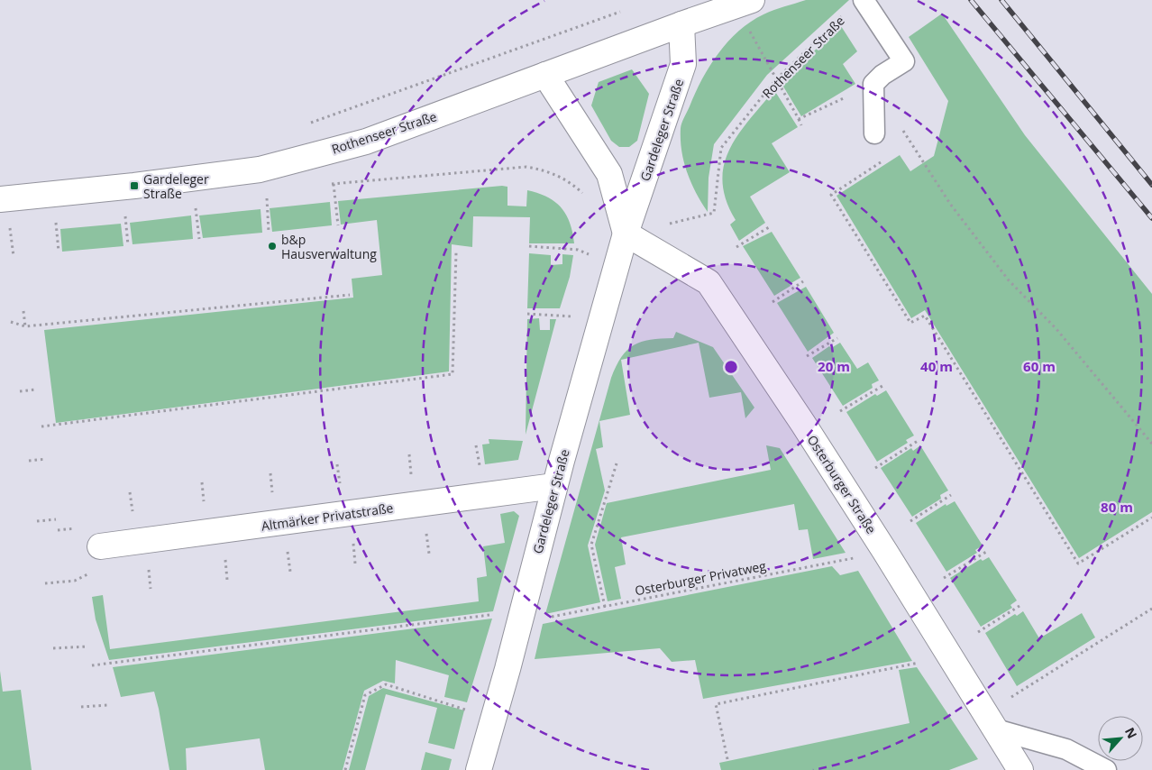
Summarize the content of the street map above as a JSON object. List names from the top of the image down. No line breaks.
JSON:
{"streets":{"street":["Rothenseer Straße","Gardeleger Straße","Osterburger Straße","Altmärker Privatstraße"],"path":["Osterburger Privatweg"]},"crossings":[["Rothenseer Straße","Gardeleger Straße"],["Gardeleger Straße","Osterburger Straße"],["Gardeleger Straße","Altmärker Privatstraße"],["Gardeleger Straße","Osterburger Privatweg"],["Osterburger Straße","Osterburger Privatweg"]],"places":{"transit":["Gardeleger Straße"],"other":["b&p Hausverwaltung"]},"north":"top right","rings":["20 m","40 m","60 m","80 m"]}
